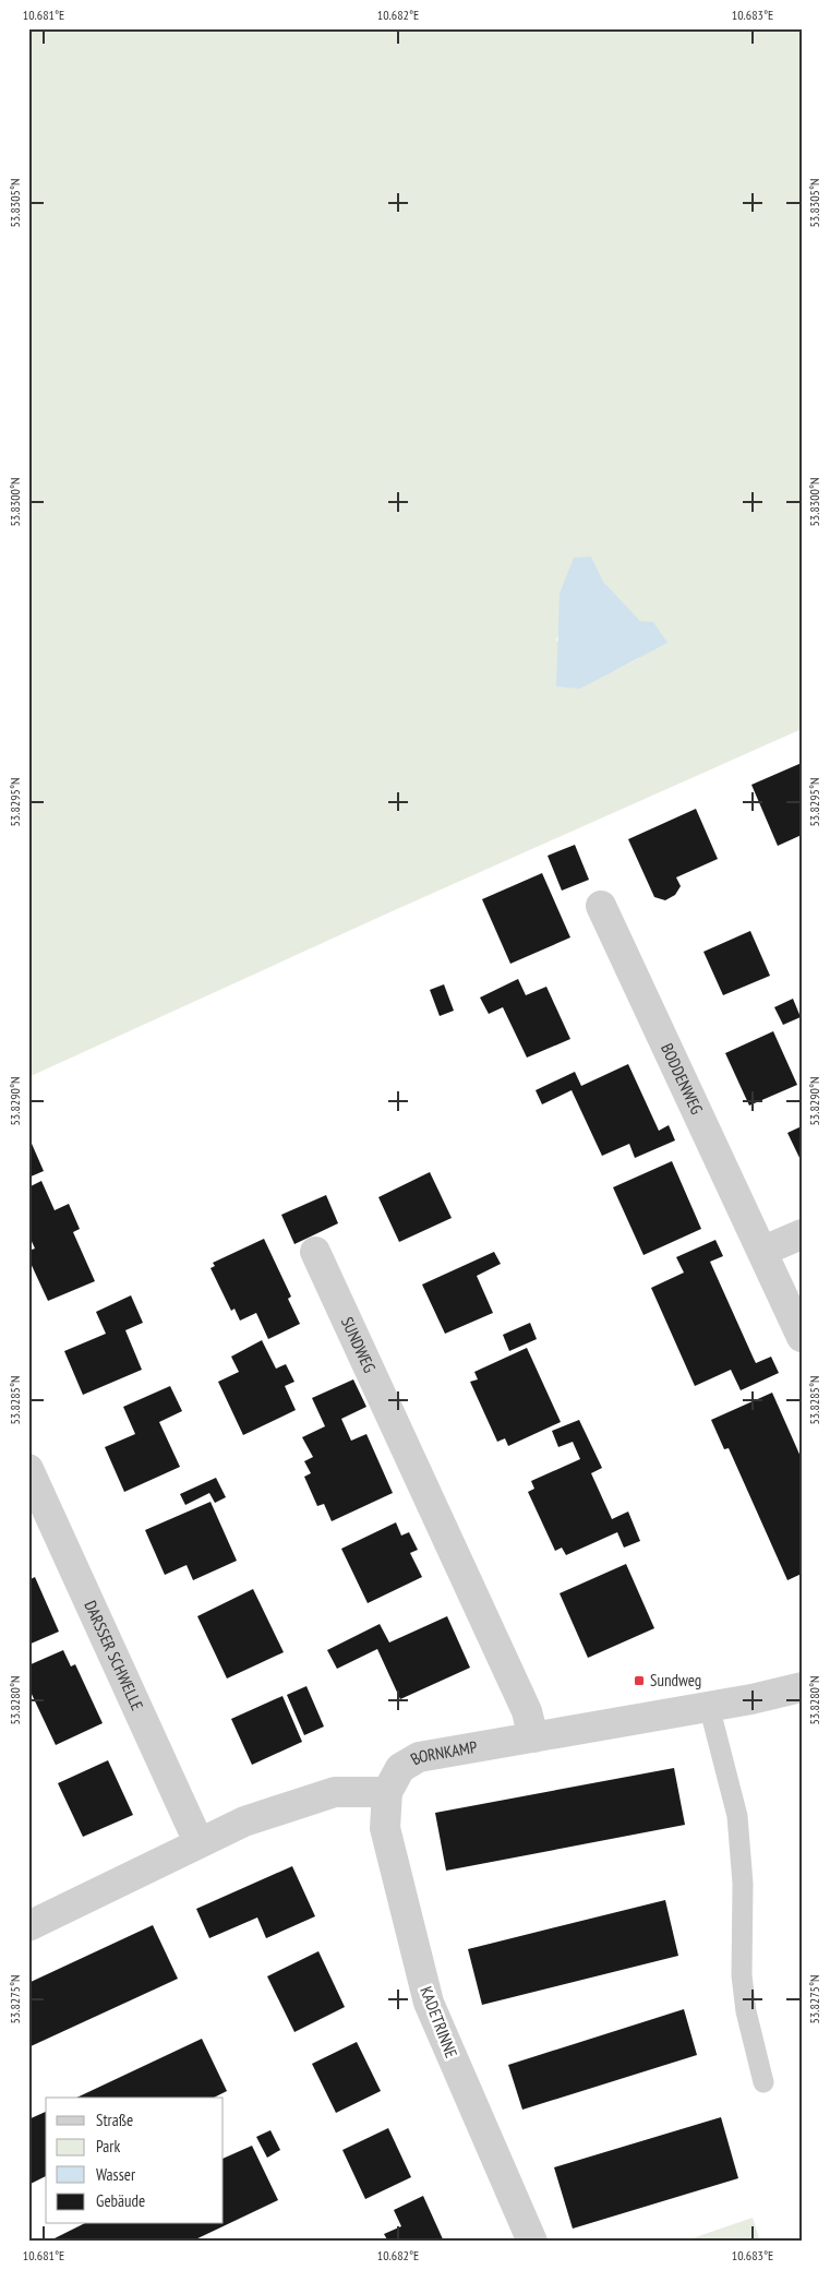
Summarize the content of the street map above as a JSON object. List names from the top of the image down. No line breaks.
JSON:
{"streets":{"street":["BODDENWEG","SUNDWEG","DARSSER SCHWELLE","BORNKAMP","KADETRINNE"]},"crossings":[["SUNDWEG","BORNKAMP"],["BORNKAMP","KADETRINNE"]],"places":{"transit":["Sundweg"]},"legend":["Straße","Park","Wasser","Gebäude"],"coordinates":["10.681°E","10.682°E","10.683°E","53.8305°N","53.8300°N","53.8295°N","53.8290°N","53.8285°N","53.8280°N","53.8275°N"]}
